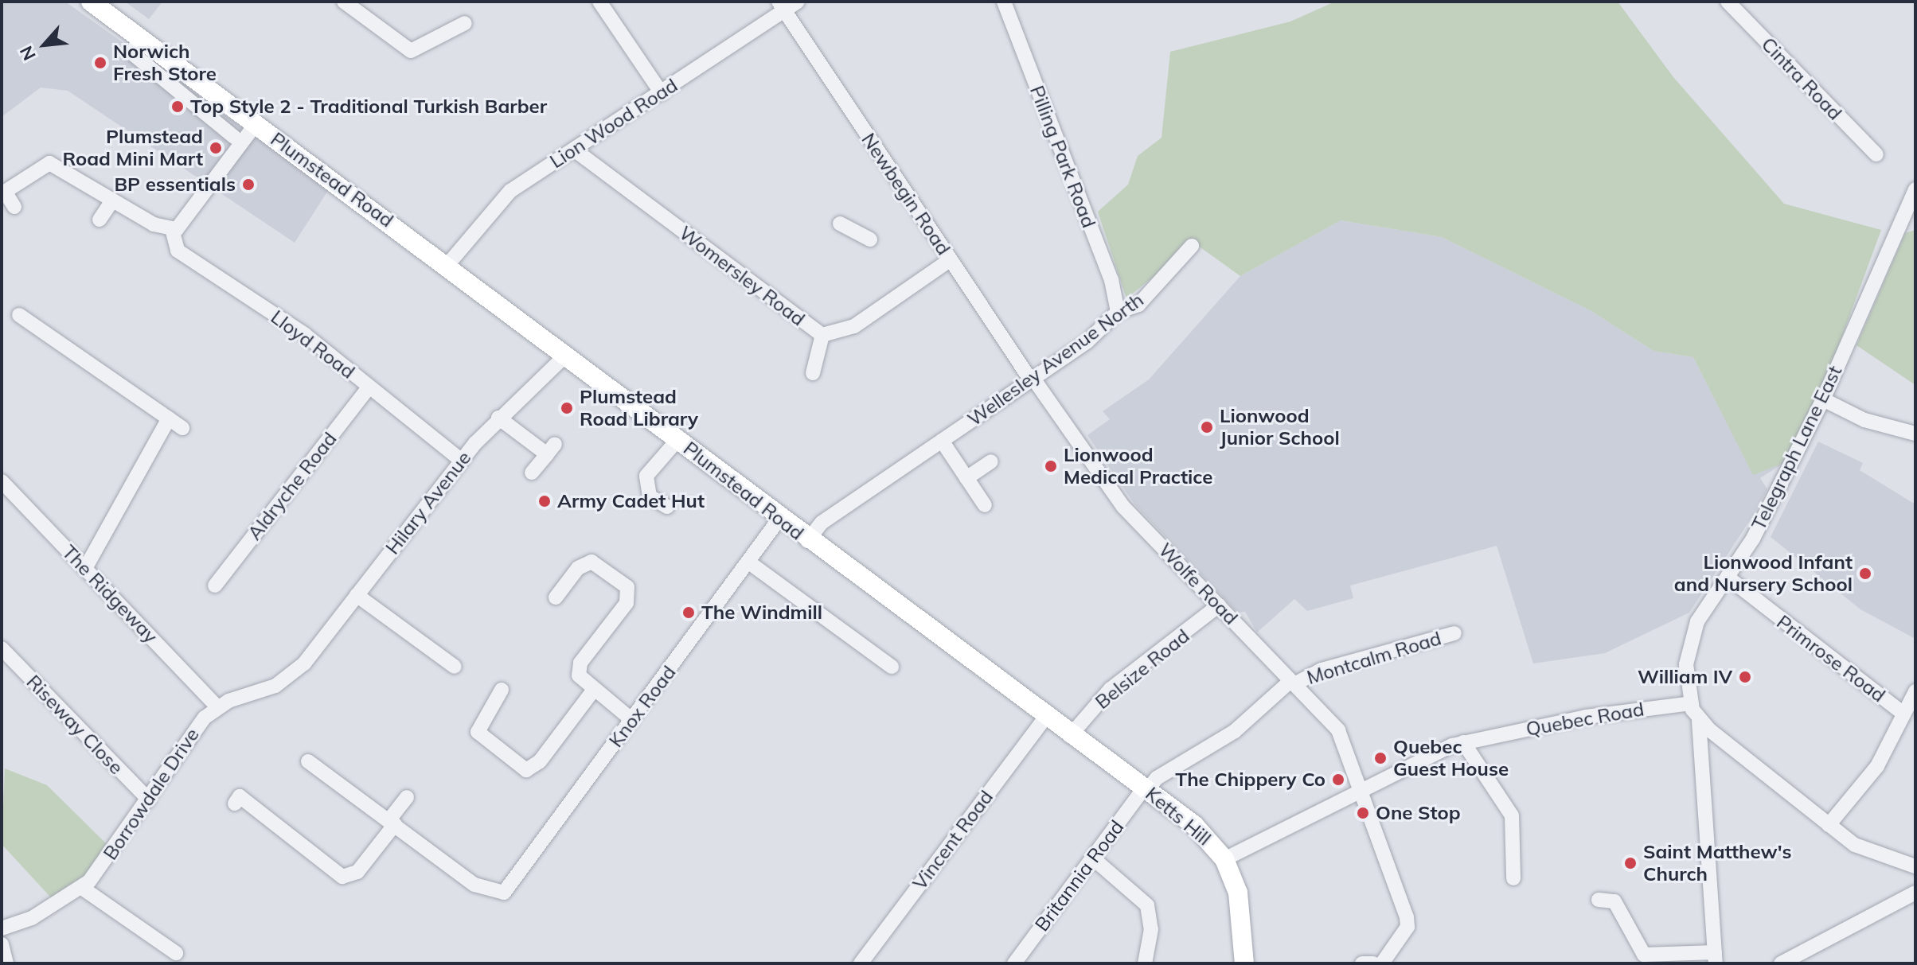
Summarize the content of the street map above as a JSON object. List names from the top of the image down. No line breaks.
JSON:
{"streets":{"main road":["Plumstead Road","Ketts Hill"],"street":["Cintra Road","Lion Wood Road","Pilling Park Road","Newbegin Road","Womersley Road","Lloyd Road","Wellesley Avenue North","Telegraph Lane East","Aldryche Road","Hilary Avenue","Wolfe Road","The Ridgeway","Montcalm Road","Primrose Road","Belsize Road","Knox Road","Quebec Road","Riseway Close","Borrowdale Drive","Vincent Road","Britannia Road"]},"crossings":[["Lion Wood Road","Plumstead Road"],["Lion Wood Road","Newbegin Road"],["Lion Wood Road","Womersley Road"],["Pilling Park Road","Wellesley Avenue North"],["Plumstead Road","Wellesley Avenue North"],["Plumstead Road","Hilary Avenue"],["Plumstead Road","Belsize Road"],["Plumstead Road","Knox Road"],["Plumstead Road","Ketts Hill"],["Plumstead Road","Vincent Road"],["Plumstead Road","Britannia Road"],["Newbegin Road","Womersley Road"],["Newbegin Road","Wellesley Avenue North"],["Newbegin Road","Wolfe Road"],["Lloyd Road","Aldryche Road"],["Lloyd Road","Hilary Avenue"],["Wellesley Avenue North","Wolfe Road"],["Telegraph Lane East","Primrose Road"],["Telegraph Lane East","Quebec Road"],["Hilary Avenue","Borrowdale Drive"],["Wolfe Road","Montcalm Road"],["Wolfe Road","Belsize Road"],["Wolfe Road","Quebec Road"],["Wolfe Road","Britannia Road"],["The Ridgeway","Borrowdale Drive"],["Montcalm Road","Britannia Road"],["Quebec Road","Ketts Hill"],["Riseway Close","Borrowdale Drive"],["Ketts Hill","Britannia Road"]],"places":["Norwich Fresh Store","Top Style 2 - Traditional Turkish Barber","Plumstead Road Mini Mart","BP essentials","Plumstead Road Library","Lionwood Junior School","Lionwood Medical Practice","Army Cadet Hut","Lionwood Infant and Nursery School","The Windmill","William IV","Quebec Guest House","The Chippery Co","One Stop","Saint Matthew's Church"],"north":"bottom left"}
